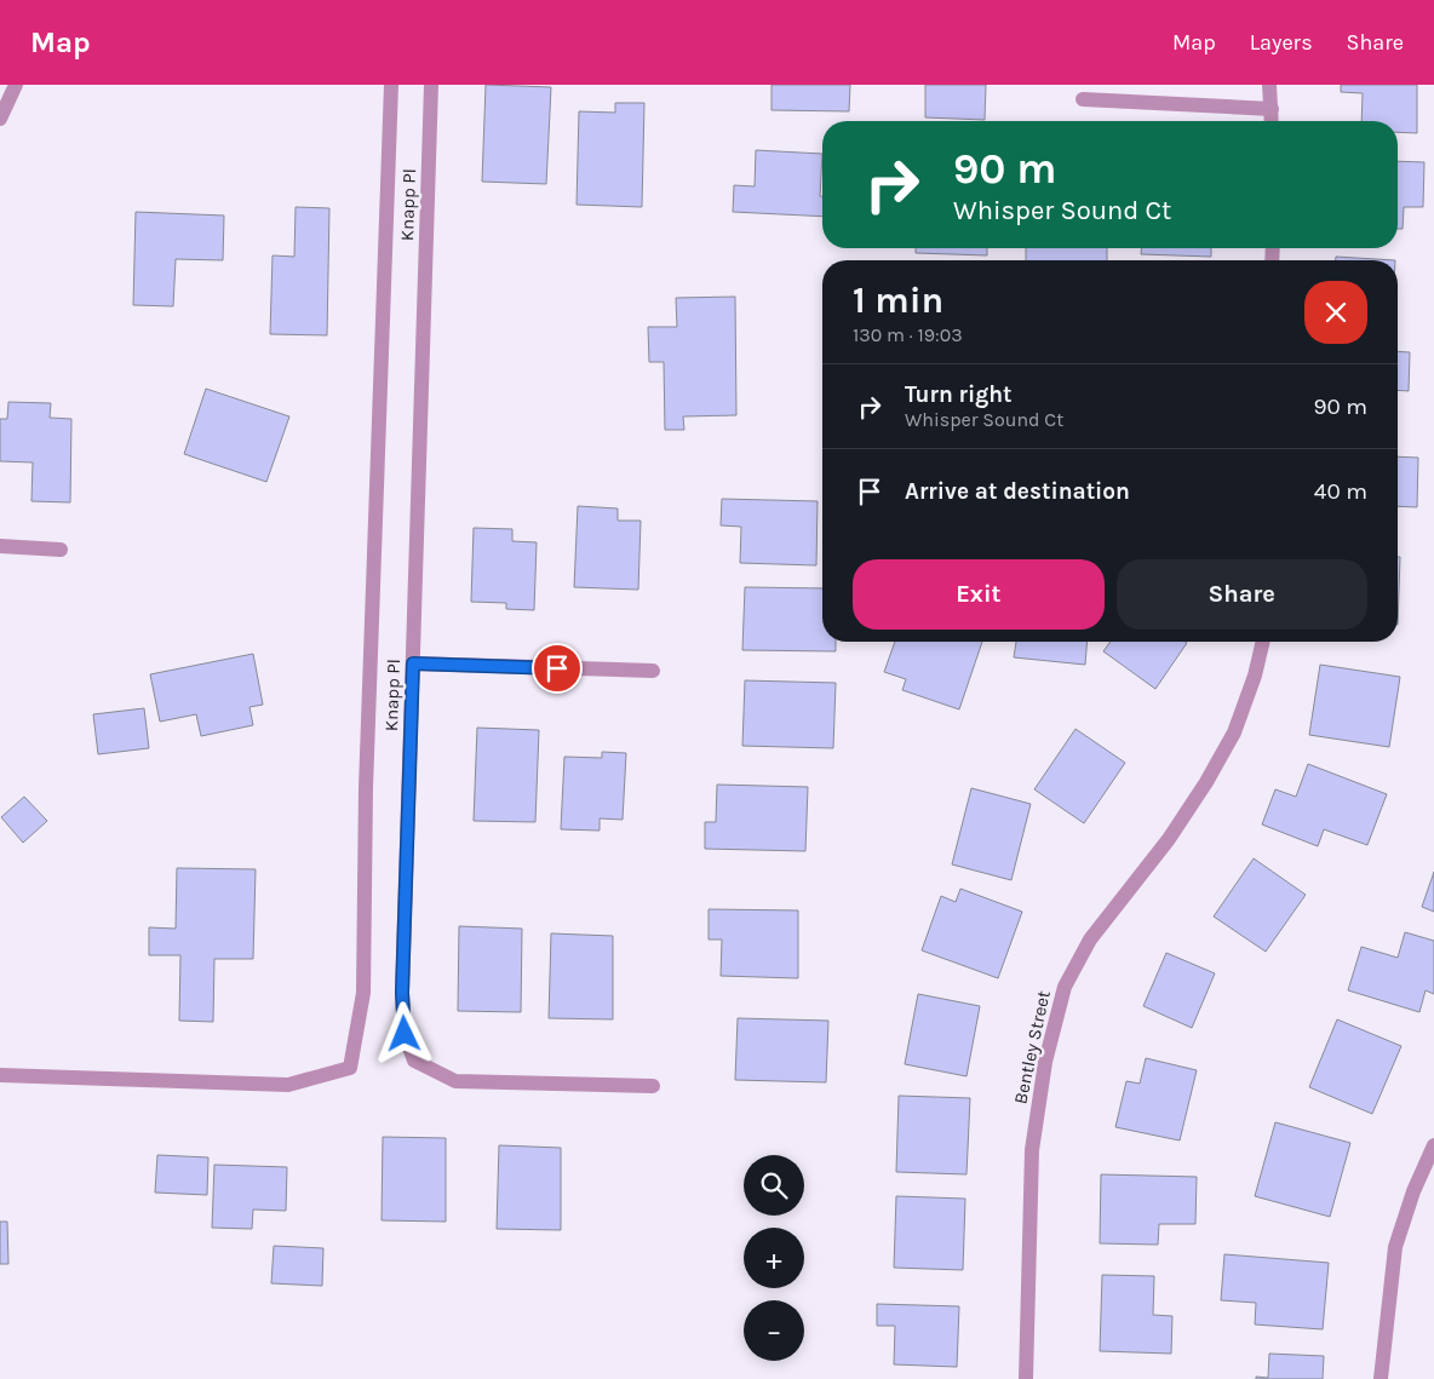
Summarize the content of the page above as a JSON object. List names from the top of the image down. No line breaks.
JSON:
{"streets":{"street":["Knapp Pl","Bentley Street"]},"page":{"header":"Map","nav":["Map","Layers","Share"],"turn":["90 m","Whisper Sound Ct"],"heading":["1 min","130 m · 19:03"],"list":[{"name":"Turn right","note":"Whisper Sound Ct","value":"90 m"},{"name":"Arrive at destination","value":"40 m"}],"buttons":["Exit","Share"],"map_buttons":["+","−"]}}
